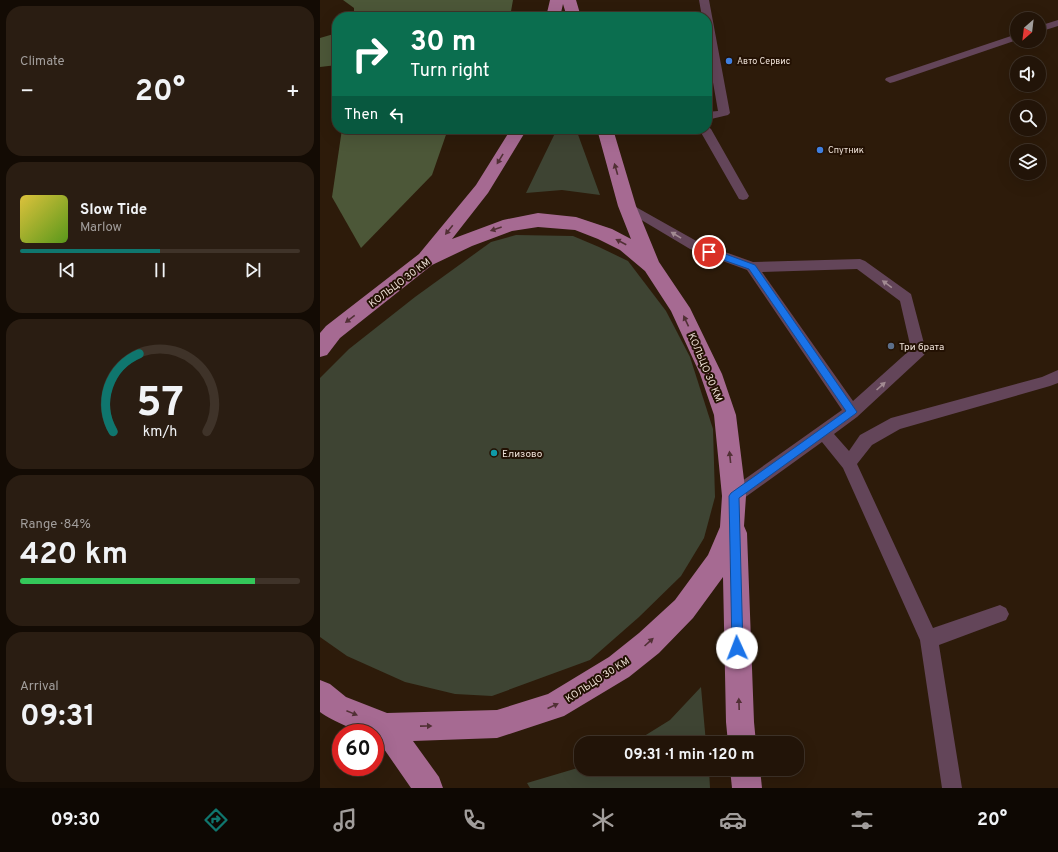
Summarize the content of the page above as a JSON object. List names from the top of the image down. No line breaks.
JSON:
{"streets":{"main road":["КОЛЬЦО 30 КМ"]},"places":["Авто Сервис","Спутник","Три брата","Елизово"],"north":"bottom left","page":{"tile":["Climate",["Range · 84%","420 km"],["Arrival","09:31"]],"turn":["30 m","Turn right"],"heat":["−","20°","+"],"then":"Then","song":["Slow Tide","Marlow"],"limit":"60","trip":"09:31 · 1 min · 120 m","tabs":["09:30","20°"],"gauge":["57","km/h"]}}
